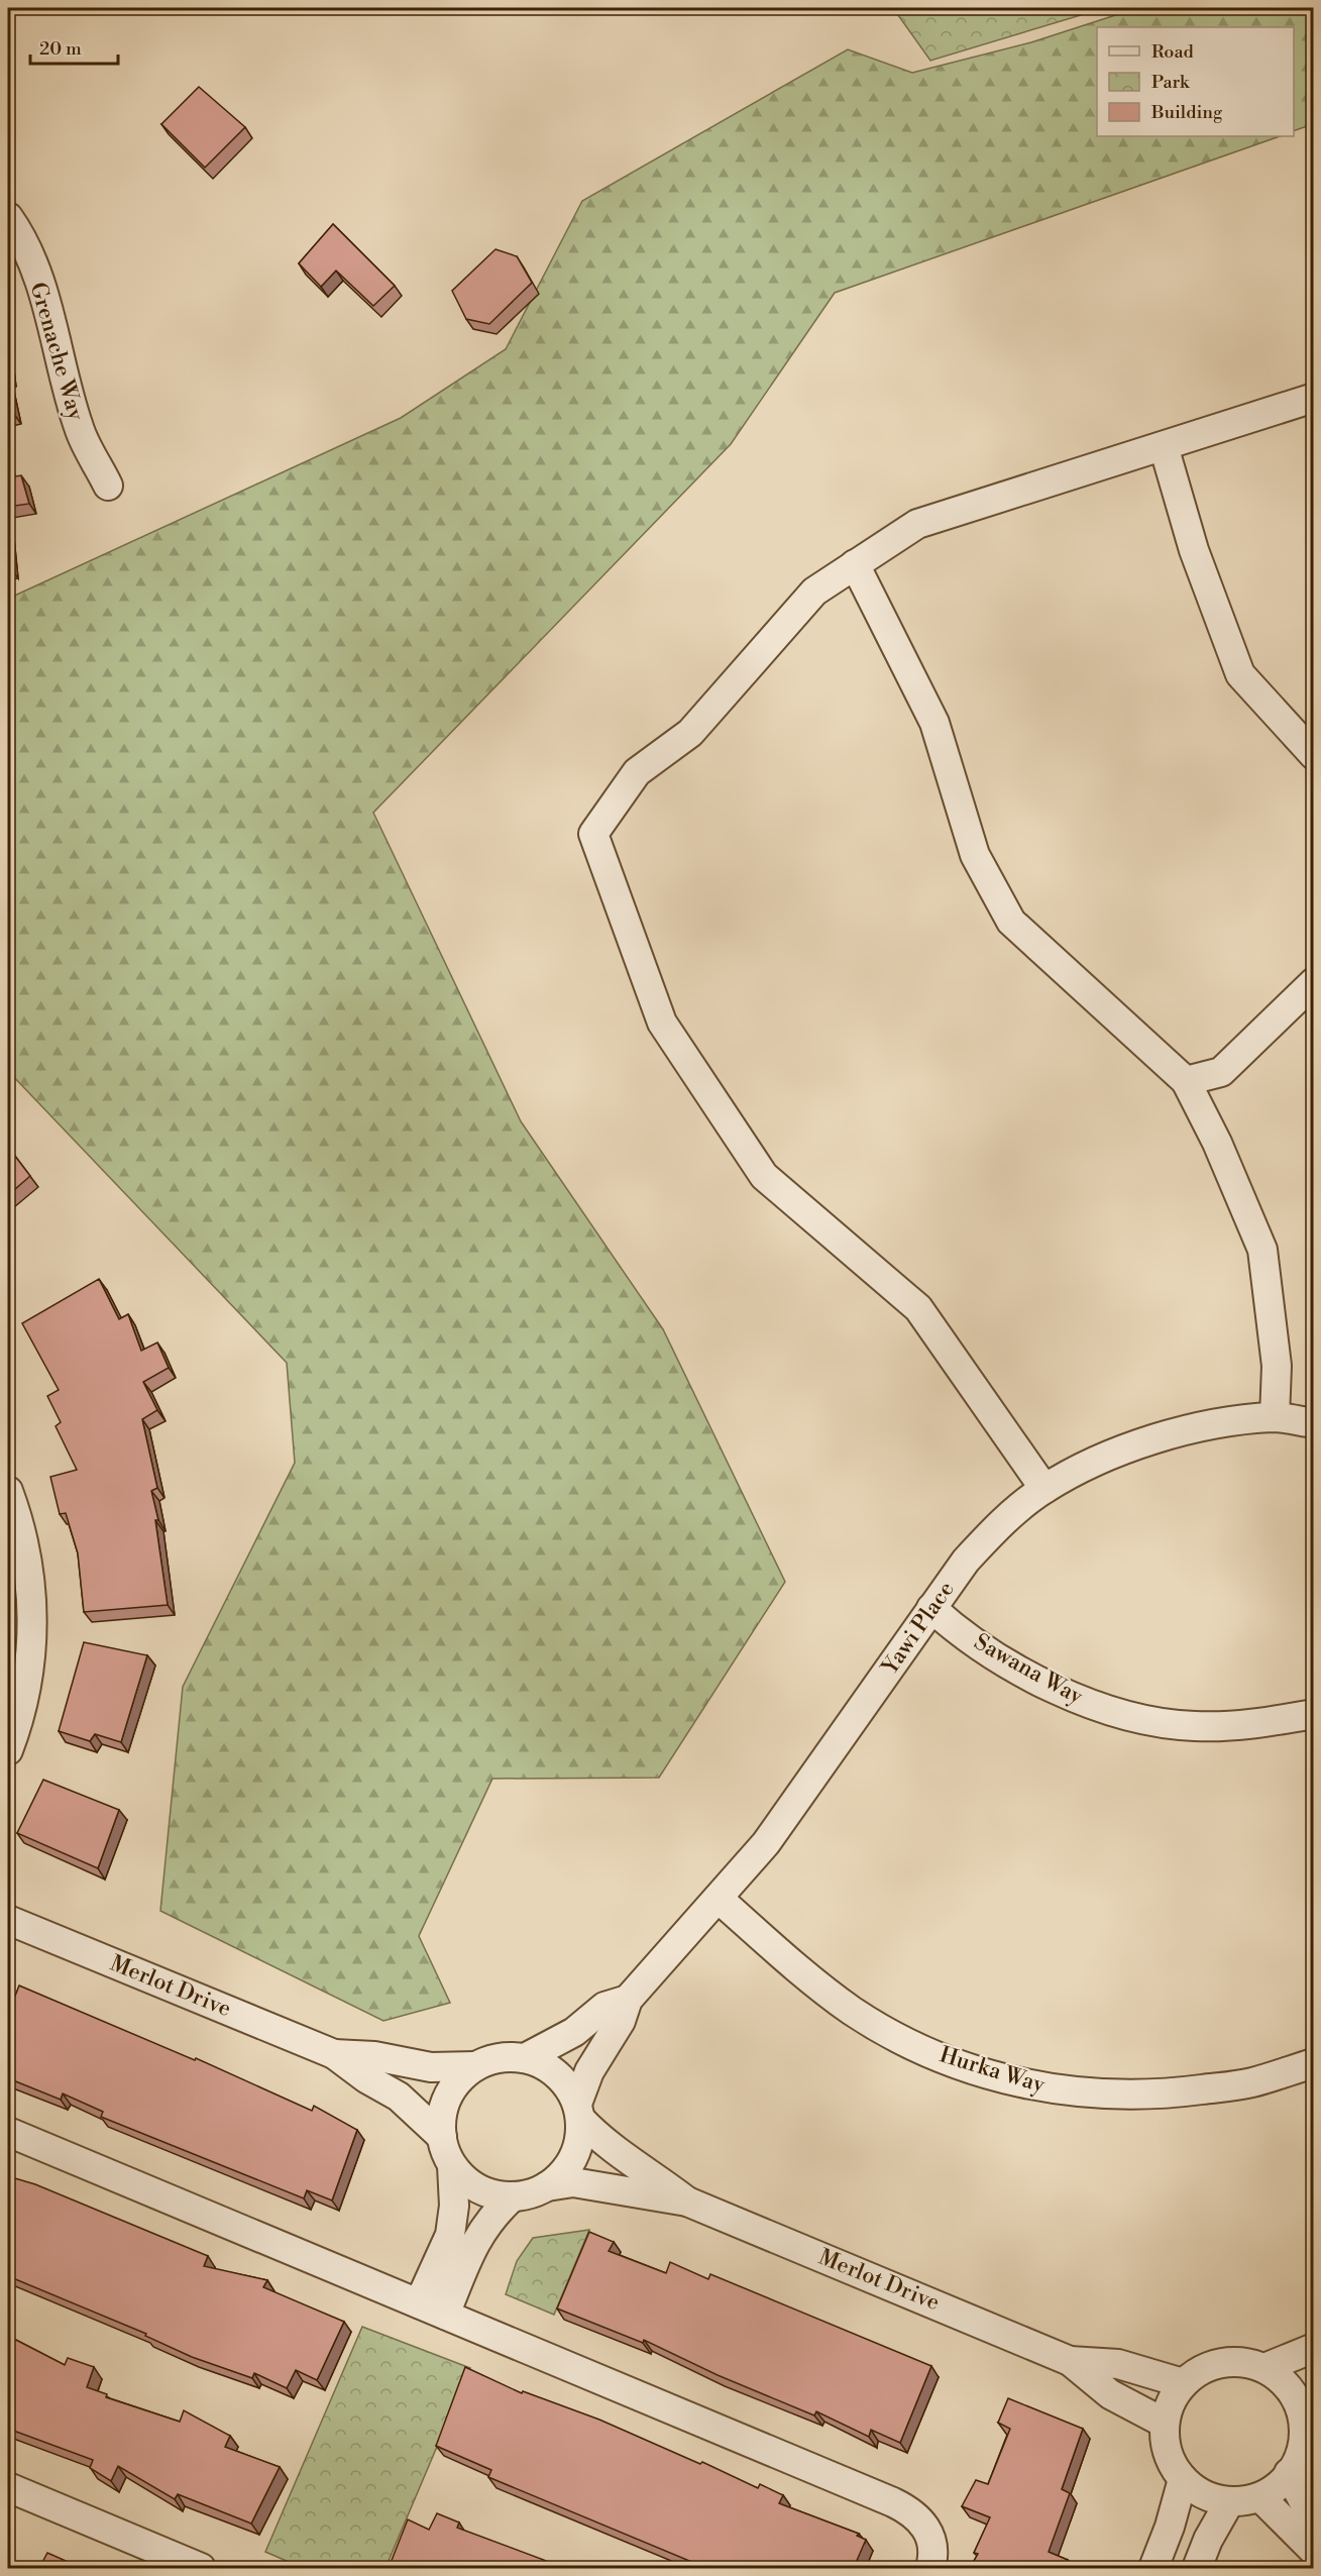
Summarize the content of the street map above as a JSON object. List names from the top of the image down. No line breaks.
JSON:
{"streets":{"street":["Grenache Way","Yawi Place","Sawana Way","Merlot Drive","Hurka Way"]},"crossings":[["Yawi Place","Sawana Way"],["Yawi Place","Hurka Way"]],"legend":["Road","Park","Building"],"scale_bar":"20 m"}
